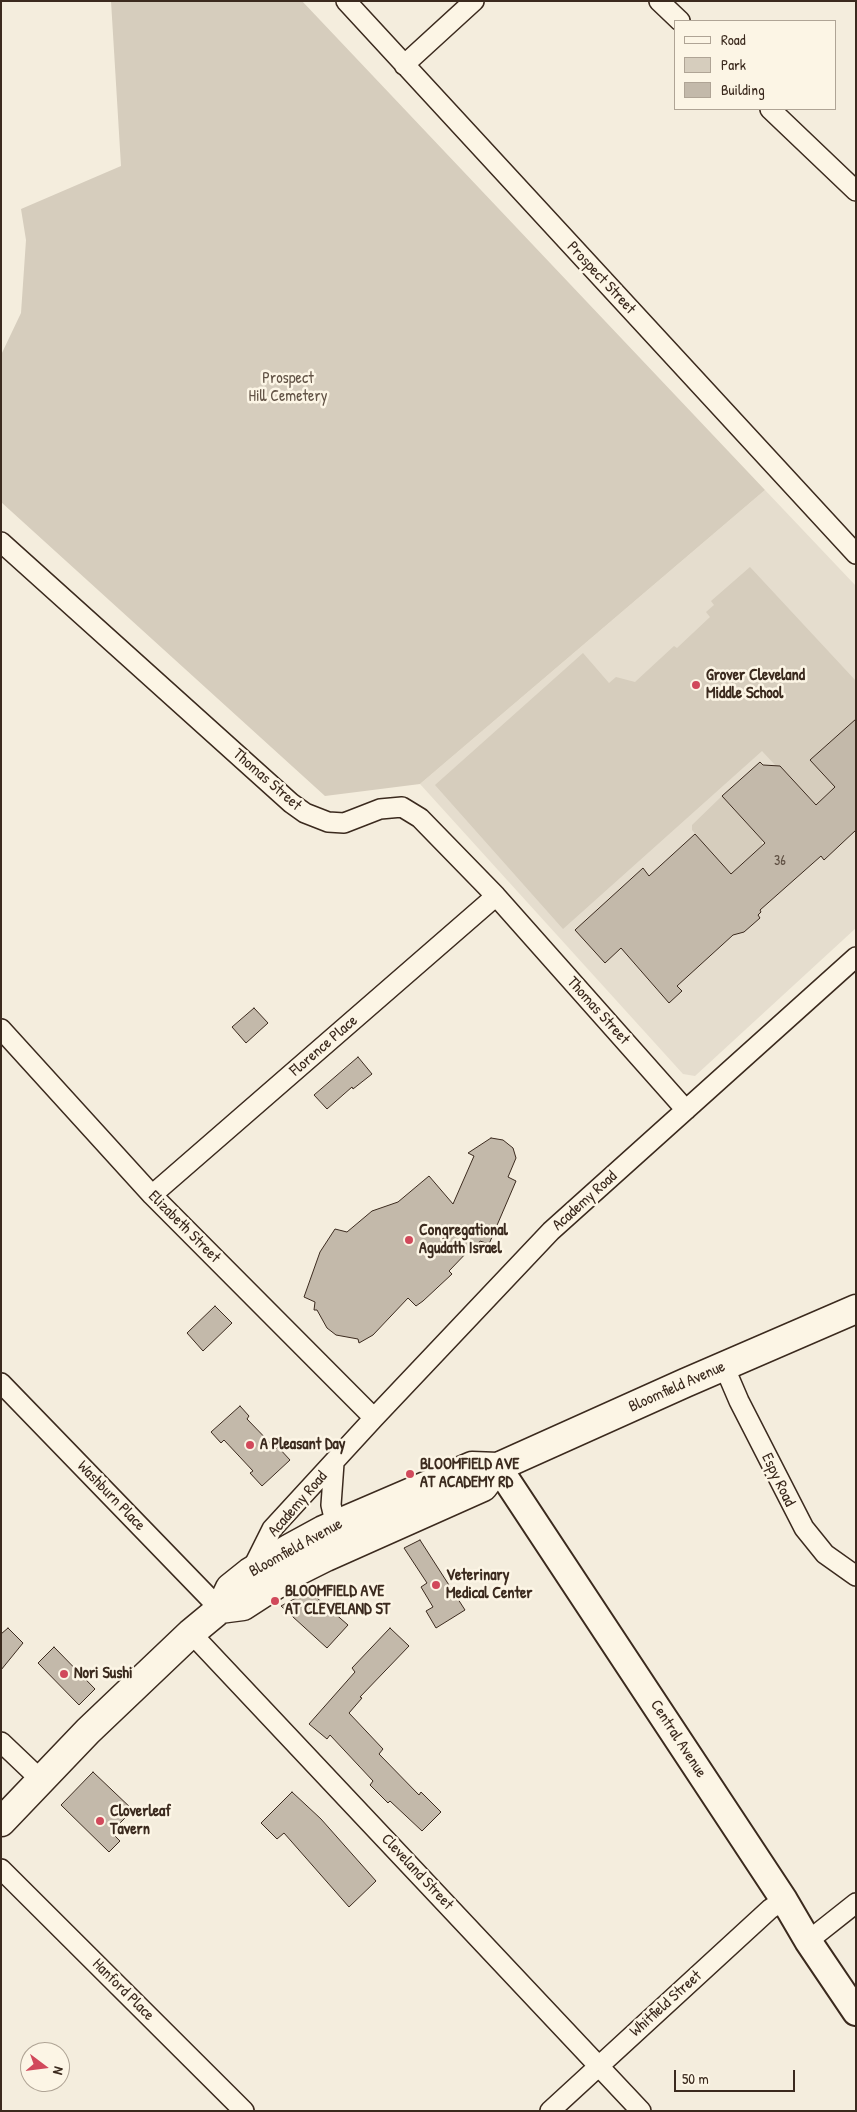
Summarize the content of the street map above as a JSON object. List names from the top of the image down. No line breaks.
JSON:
{"streets":{"main road":["Bloomfield Avenue","Central Avenue"],"street":["Prospect Street","Thomas Street","Florence Place","Academy Road","Elizabeth Street","Espy Road","Washburn Place","Cleveland Street","Hanford Place","Whitfield Street"]},"crossings":[["Thomas Street","Florence Place"],["Thomas Street","Academy Road"],["Florence Place","Elizabeth Street"],["Academy Road","Elizabeth Street"],["Academy Road","Bloomfield Avenue"],["Bloomfield Avenue","Espy Road"],["Bloomfield Avenue","Washburn Place"],["Bloomfield Avenue","Central Avenue"],["Bloomfield Avenue","Cleveland Street"],["Central Avenue","Whitfield Street"],["Cleveland Street","Whitfield Street"]],"parks":["Prospect Hill Cemetery"],"places":["Grover Cleveland Middle School","Congregational Agudath Israel","A Pleasant Day","BLOOMFIELD AVE AT ACADEMY RD","Veterinary Medical Center","BLOOMFIELD AVE AT CLEVELAND ST","Nori Sushi","Cloverleaf Tavern"],"house_numbers":["36"],"legend":["Road","Park","Building"],"scale_bar":"50 m","north":"right"}
